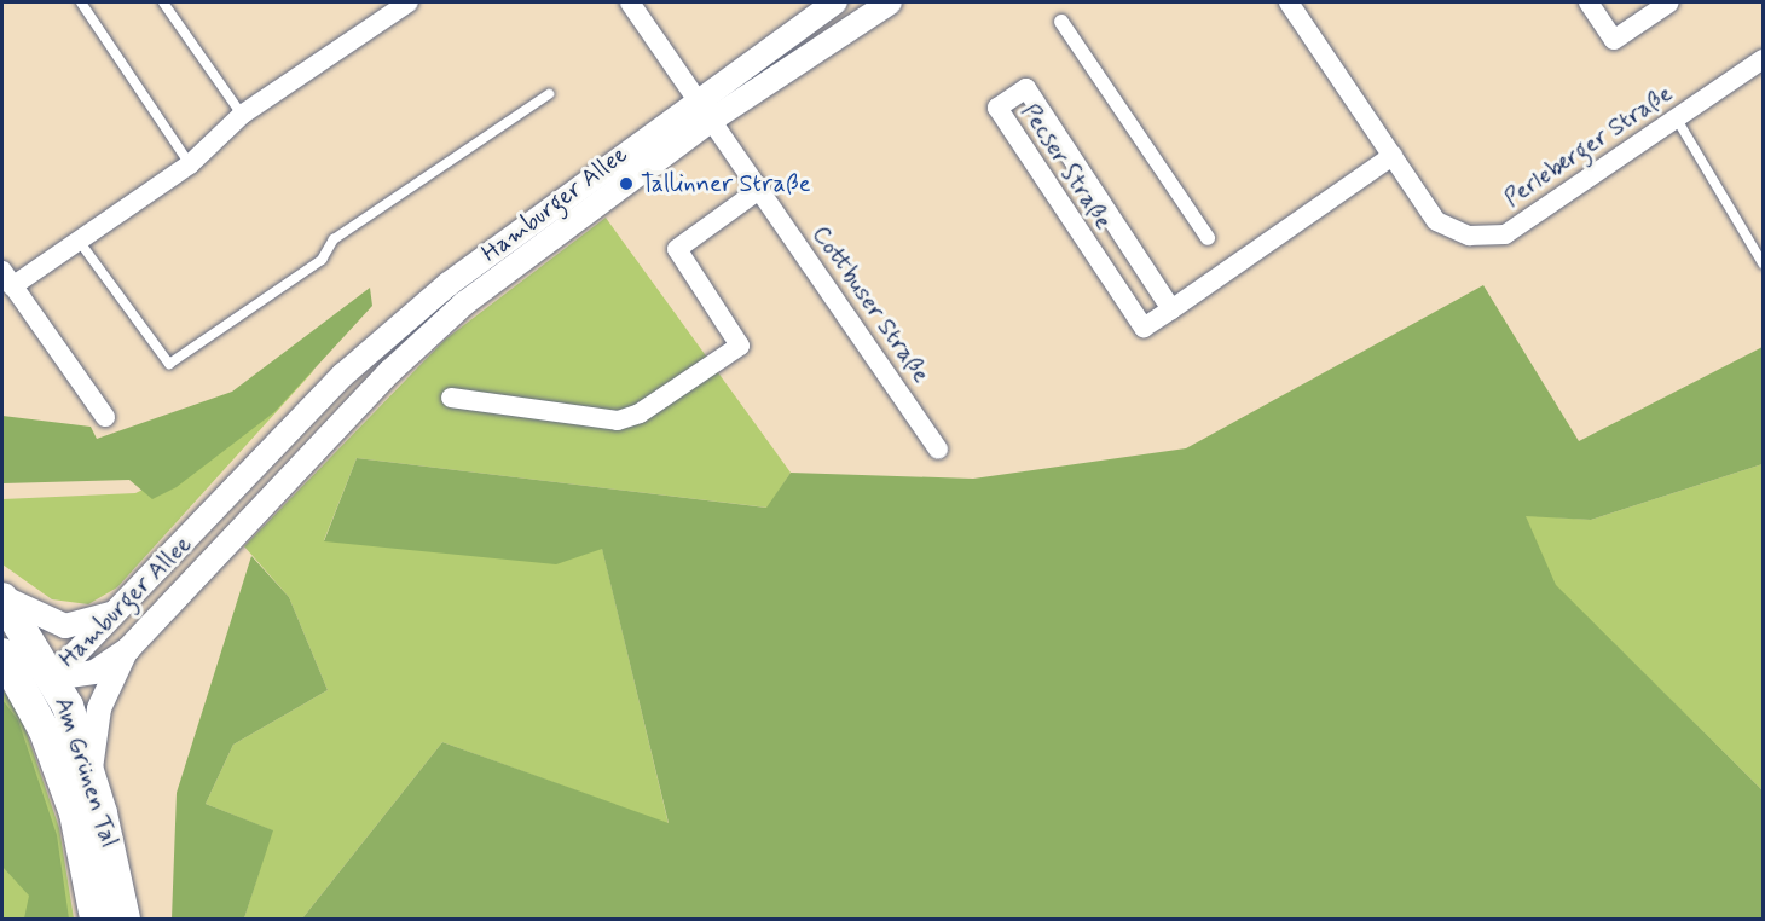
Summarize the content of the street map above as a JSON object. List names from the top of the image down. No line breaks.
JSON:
{"streets":{"main road":["Am Grünen Tal"],"street":["Perleberger Straße","Pecser Straße","Hamburger Allee","Cottbuser Straße"]},"crossings":[["Perleberger Straße","Pecser Straße"],["Hamburger Allee","Cottbuser Straße"],["Hamburger Allee","Am Grünen Tal"]],"places":["Tallinner Straße"]}
